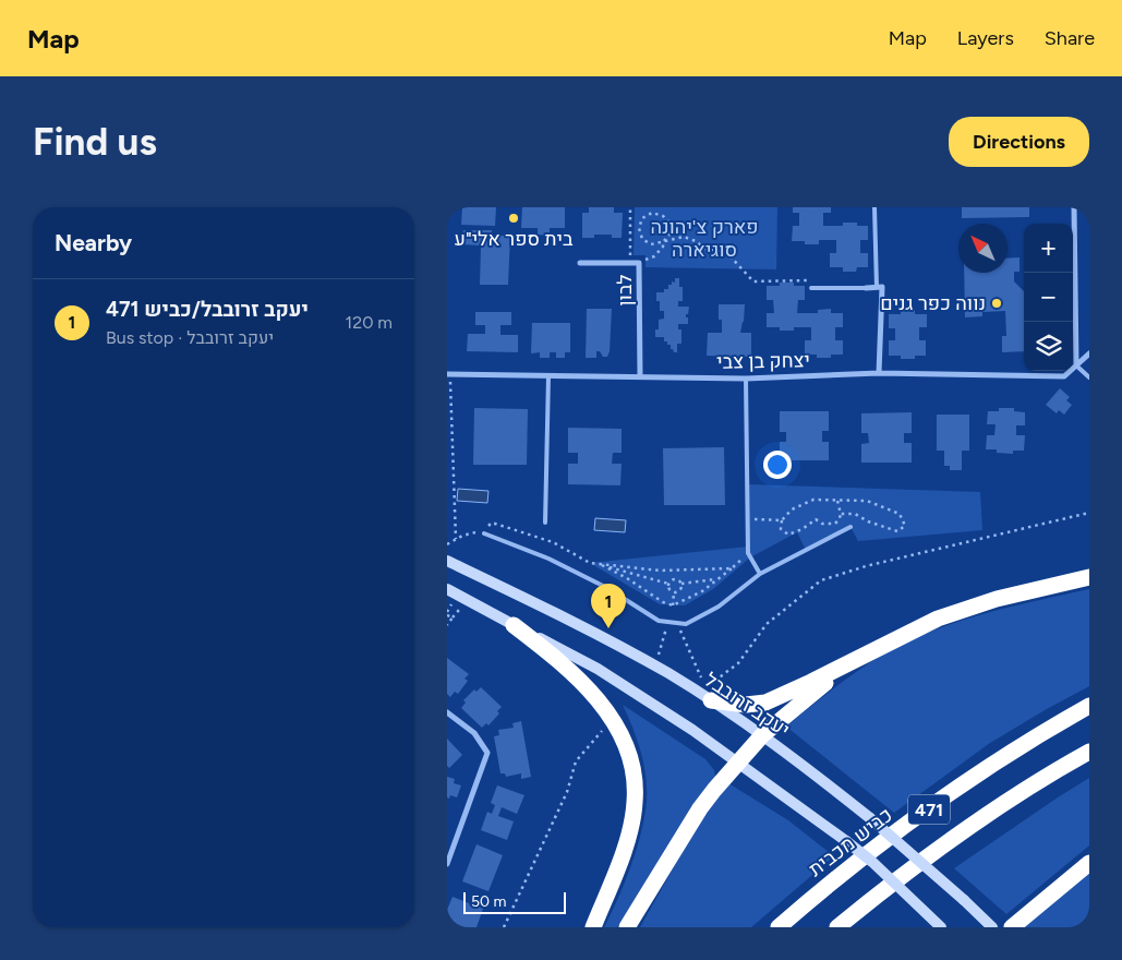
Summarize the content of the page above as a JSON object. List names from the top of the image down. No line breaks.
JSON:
{"streets":{"highway":["471","כביש מכבית"],"main road":["יעקב זרובבל"],"street":["לבון","יצחק בן צבי"]},"crossings":[["לבון","יצחק בן צבי"]],"parks":["פארק צ'יהונה סוגיארה"],"places":["בית ספר אלי\"ע","נווה כפר גנים"],"scale_bar":"50 m","north":"top left","page":{"header":"Map","nav":["Map","Layers","Share"],"buttons":"Directions","title":"Find us","heading":"Nearby","map_buttons":["+","−"],"list":[{"mark":"1","name":"יעקב זרובבל/כביש 471","note":"Bus stop · יעקב זרובבל","value":"120 m"}],"pins":"1","scale":"50 m"}}
